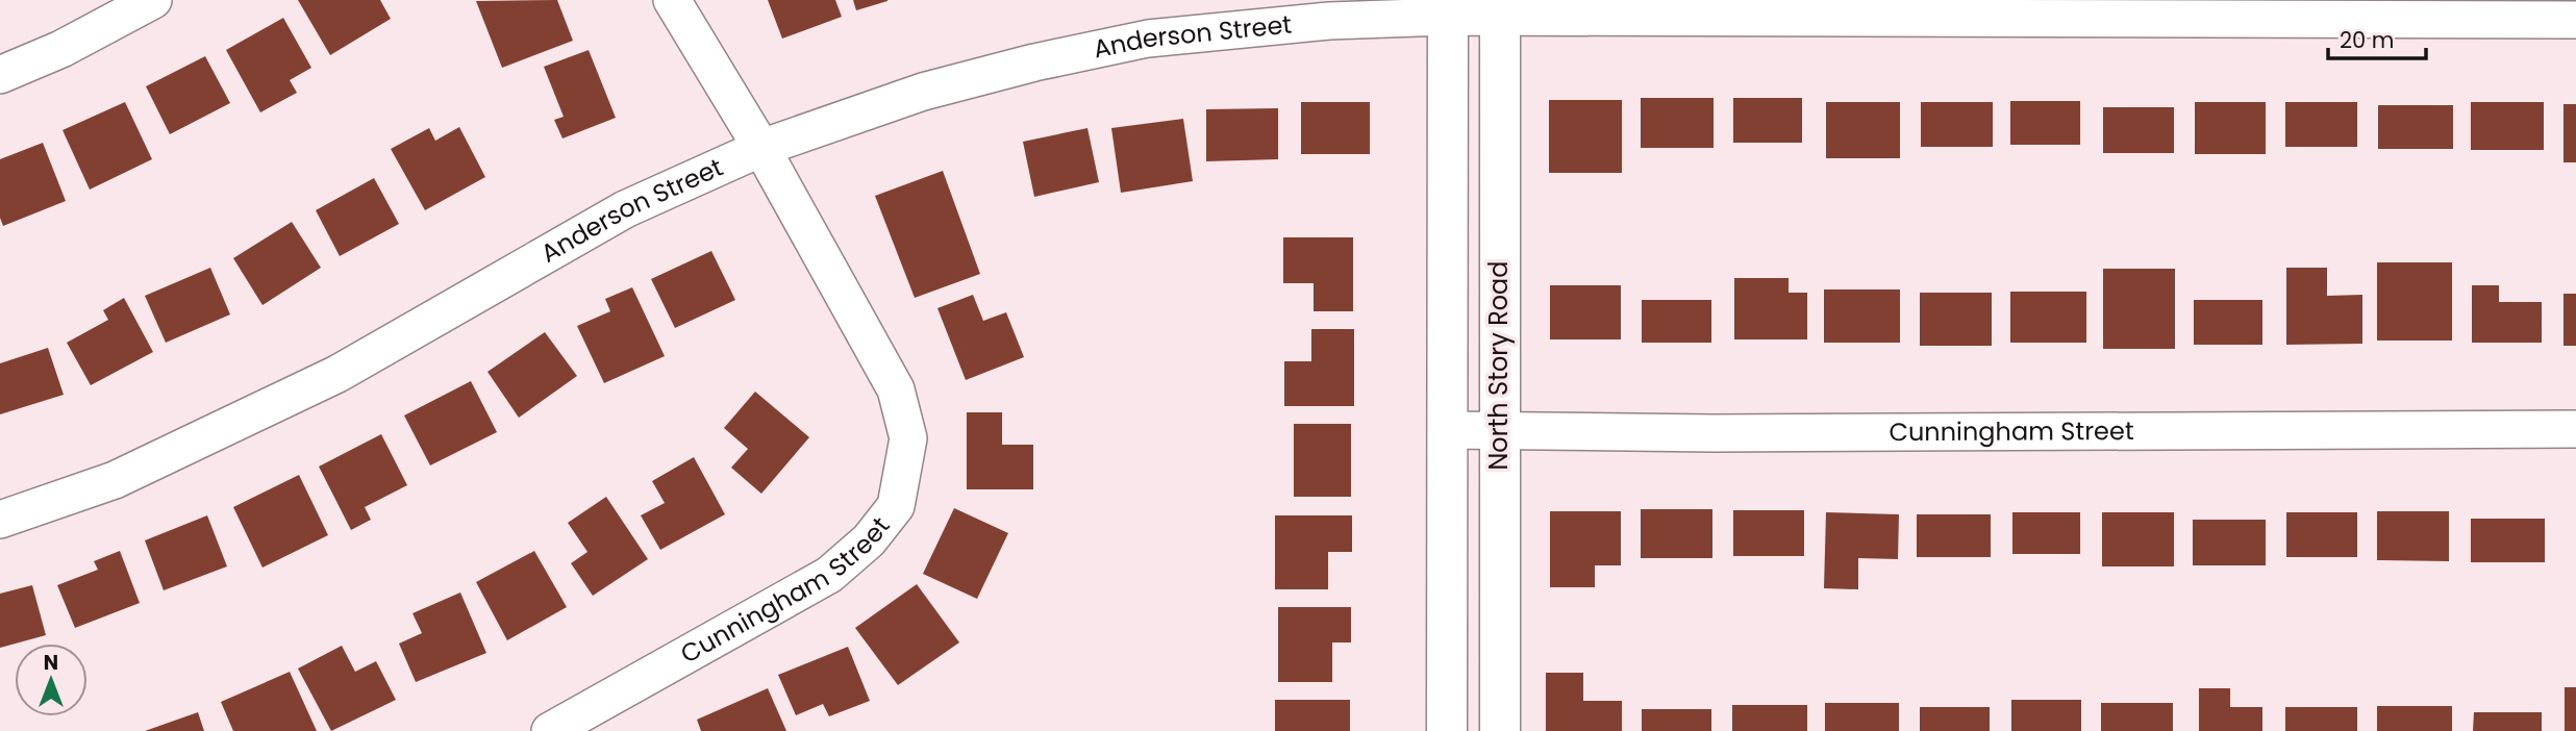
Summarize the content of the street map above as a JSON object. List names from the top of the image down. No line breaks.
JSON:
{"streets":{"main road":["North Story Road"],"street":["Anderson Street","Cunningham Street"]},"crossings":[["Anderson Street","North Story Road"],["Anderson Street","Cunningham Street"],["North Story Road","Cunningham Street"]],"scale_bar":"20 m","north":"top"}
